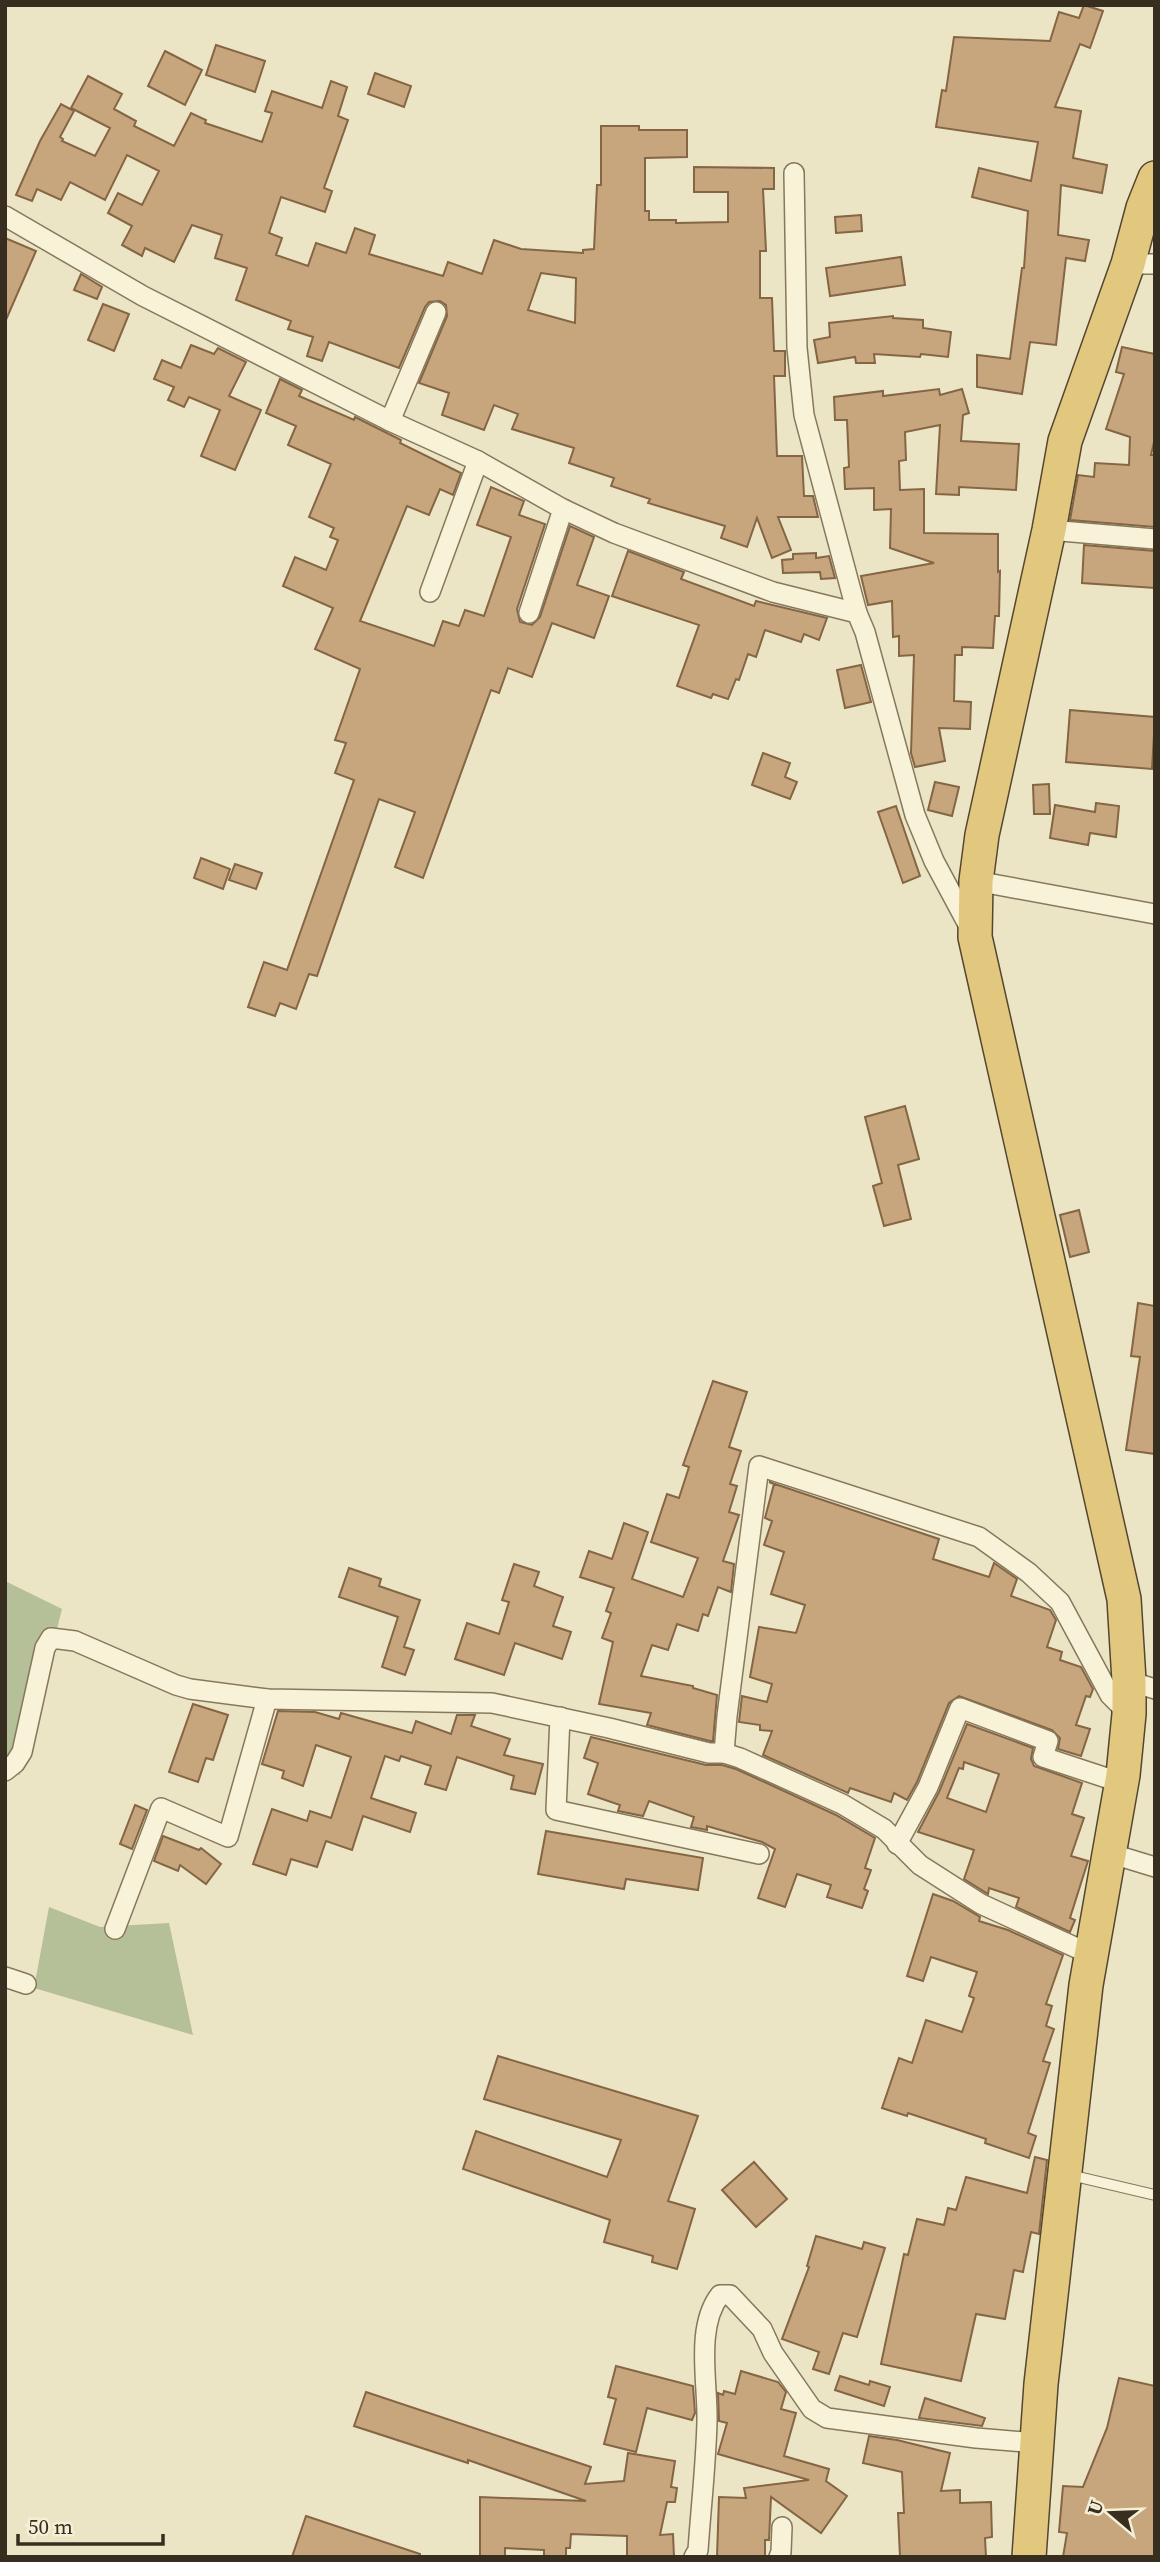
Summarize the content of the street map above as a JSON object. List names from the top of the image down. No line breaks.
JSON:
{"scale_bar":"50 m","north":"left"}
